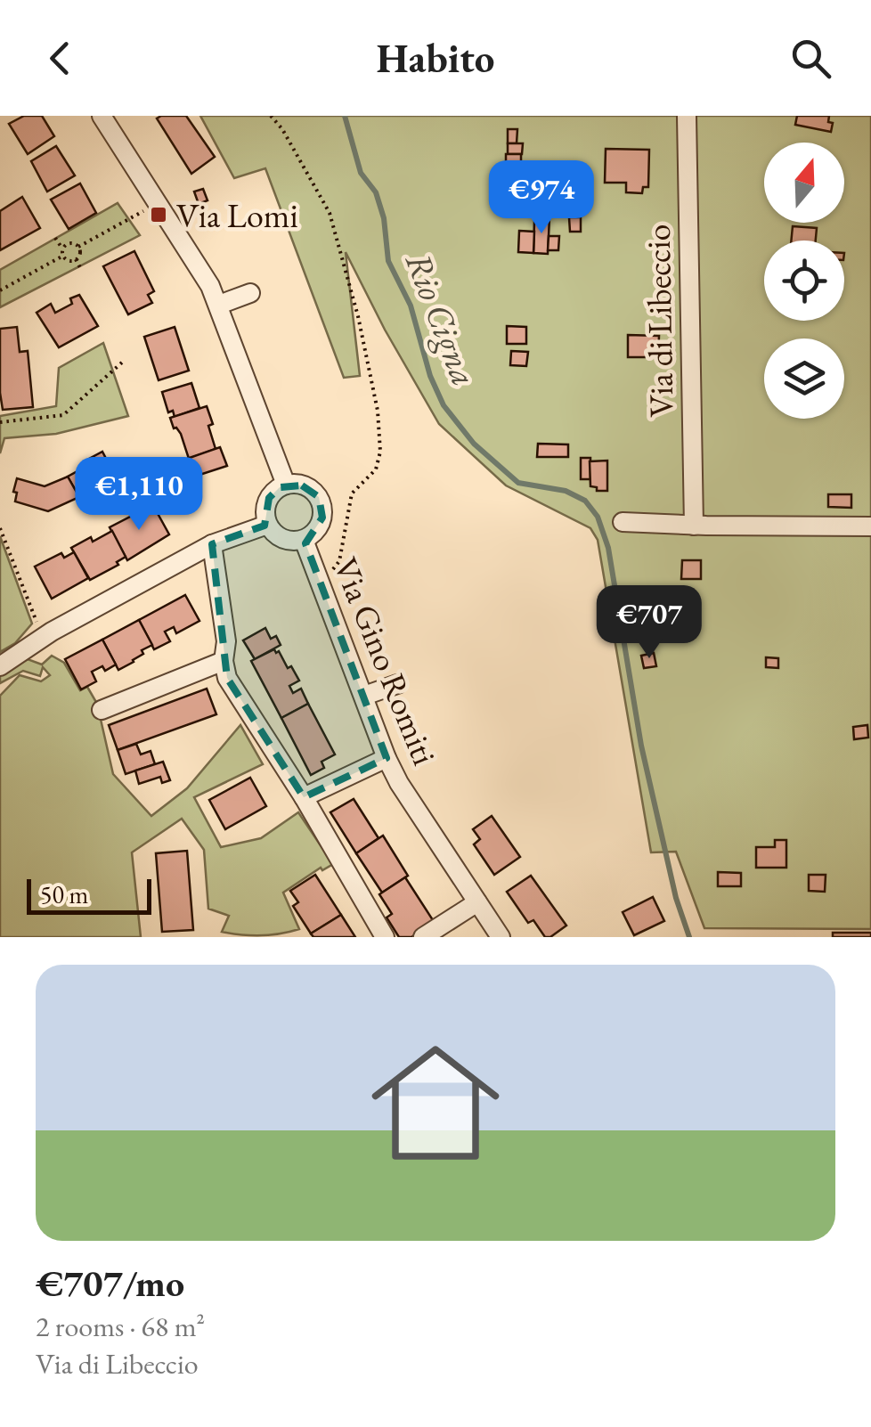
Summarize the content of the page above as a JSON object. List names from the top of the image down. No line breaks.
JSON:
{"streets":{"street":["Via di Libeccio","Via Gino Romiti"]},"water":["Rio Cigna"],"places":{"transit":["Via Lomi"]},"scale_bar":"50 m","north":"top","page":{"header":"Habito","price":["€974","€1,110","€707"],"scale":"50 m","list":[{"name":"€707/mo","note":"2 rooms · 68 m² · Via di Libeccio"}]}}
